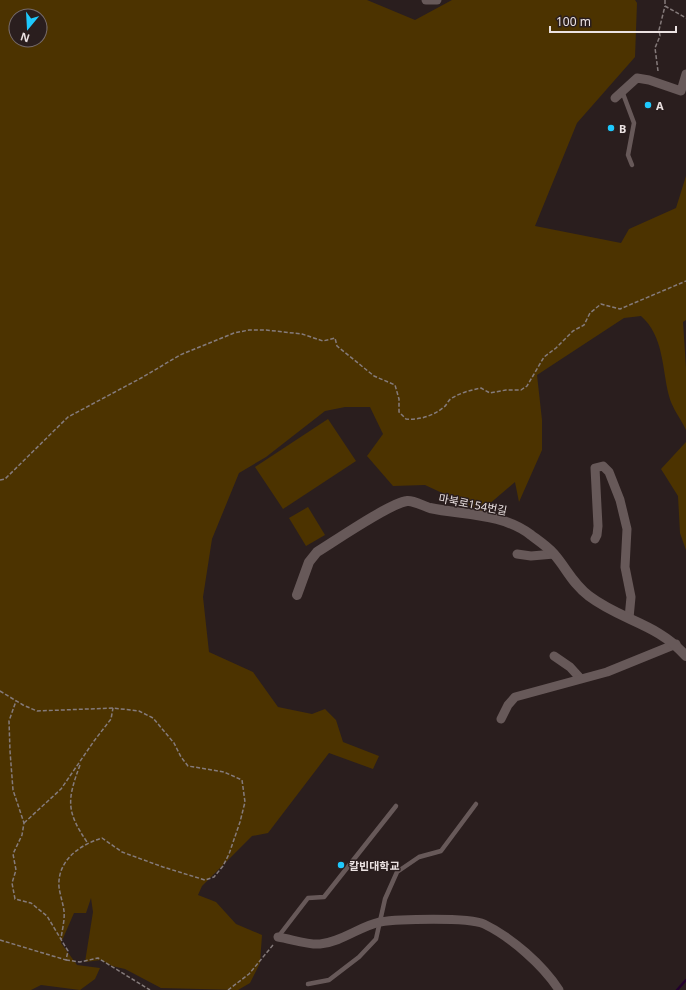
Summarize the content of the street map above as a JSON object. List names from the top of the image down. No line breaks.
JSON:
{"streets":{"street":["마북로154번길"]},"places":["A","B","칼빈대학교"],"scale_bar":"100 m","north":"bottom"}
